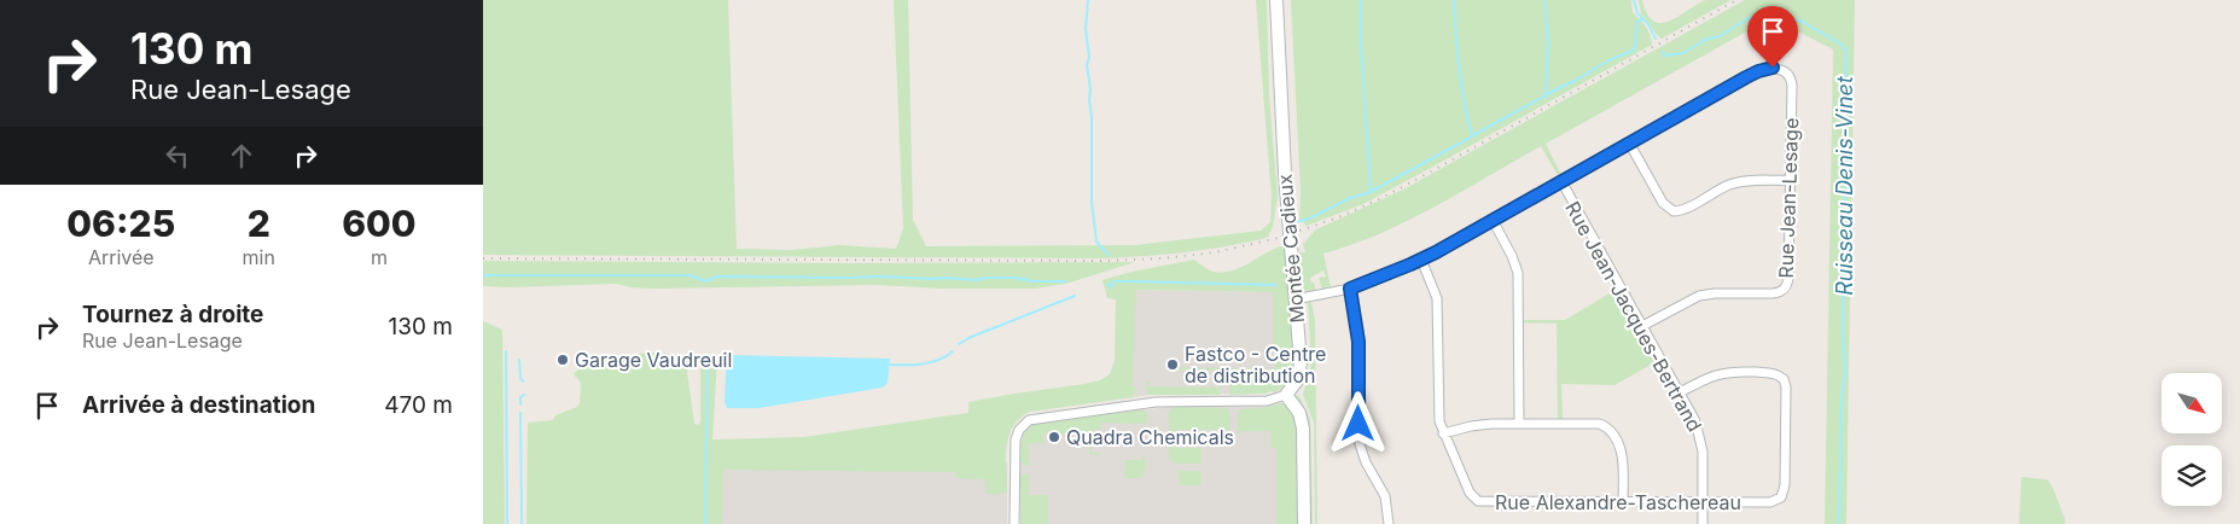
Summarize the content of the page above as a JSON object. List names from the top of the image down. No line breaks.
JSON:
{"streets":{"street":["Rue Jean-Lesage","Montée Cadieux","Rue Jean-Jacques-Bertrand","Rue Alexandre-Taschereau"]},"crossings":[["Rue Jean-Lesage","Montée Cadieux"],["Rue Jean-Lesage","Rue Jean-Jacques-Bertrand"],["Rue Jean-Lesage","Rue Alexandre-Taschereau"],["Rue Jean-Jacques-Bertrand","Rue Alexandre-Taschereau"]],"water":["Ruisseau Denis-Vinet"],"places":["Garage Vaudreuil","Fastco - Centre de distribution","Quadra Chemicals"],"north":"bottom right","page":{"turn":["130 m","Rue Jean-Lesage"],"eta":["06:25","Arrivée","2","min","600","m"],"list":[{"name":"Tournez à droite","note":"Rue Jean-Lesage","value":"130 m"},{"name":"Arrivée à destination","value":"470 m"}]}}
